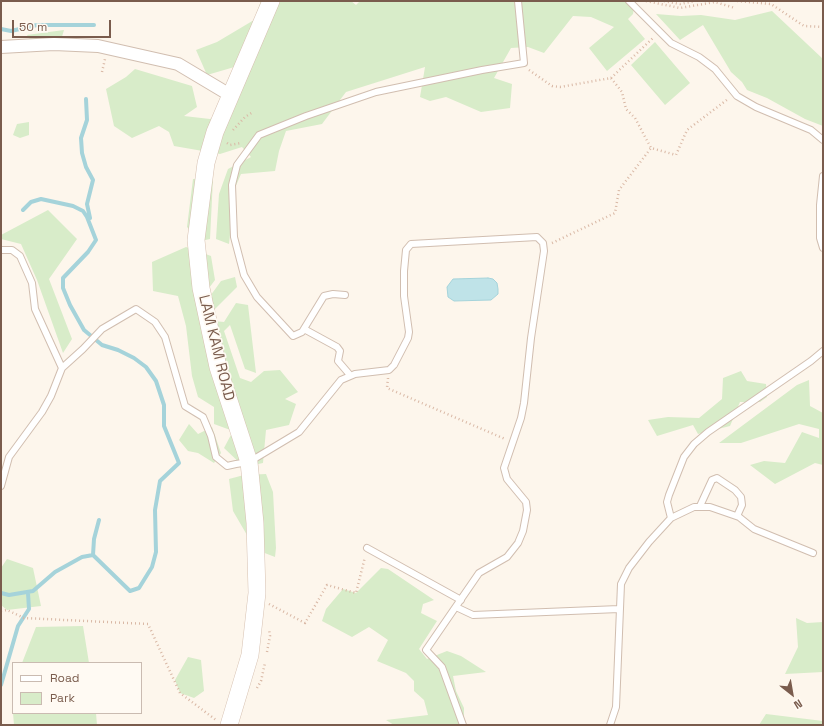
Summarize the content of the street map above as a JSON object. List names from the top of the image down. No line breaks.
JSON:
{"streets":{"main road":["LAM KAM ROAD"]},"legend":["Road","Park"],"scale_bar":"50 m","north":"bottom right"}
